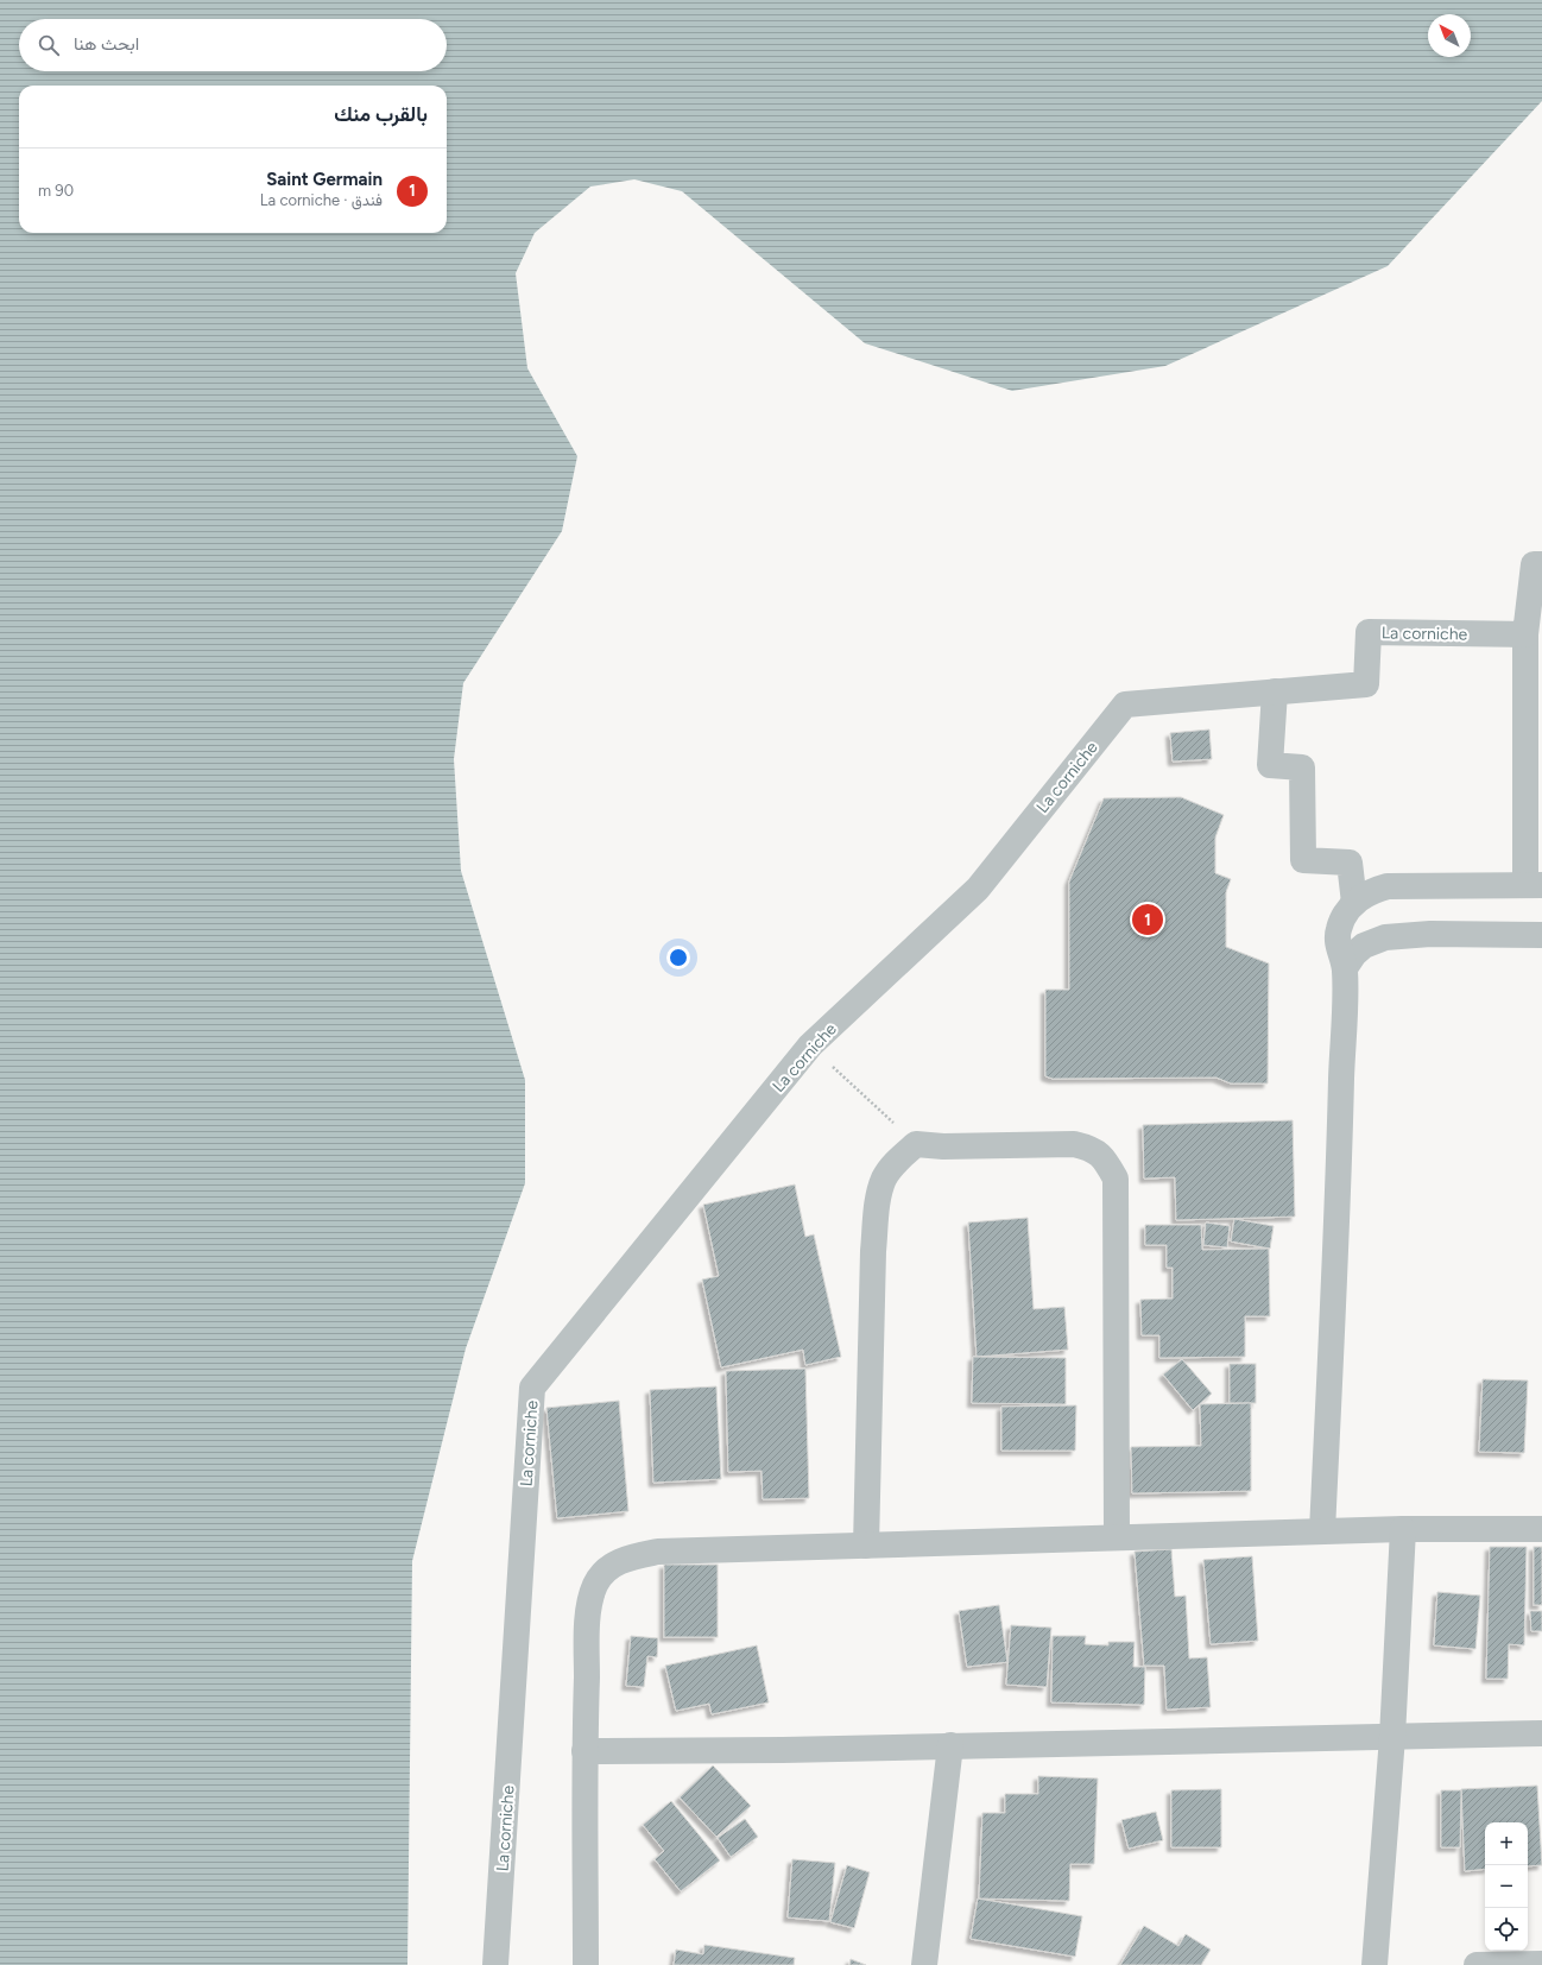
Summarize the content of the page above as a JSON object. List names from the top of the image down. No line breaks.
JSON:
{"streets":{"street":["La corniche"]},"north":"top left","page":{"search":"ابحث هنا","heading":"بالقرب منك","list":[{"mark":"1","name":"Saint Germain","note":"فندق · La corniche","value":"90 m"}],"pins":"1","map_buttons":["+","−"]}}
